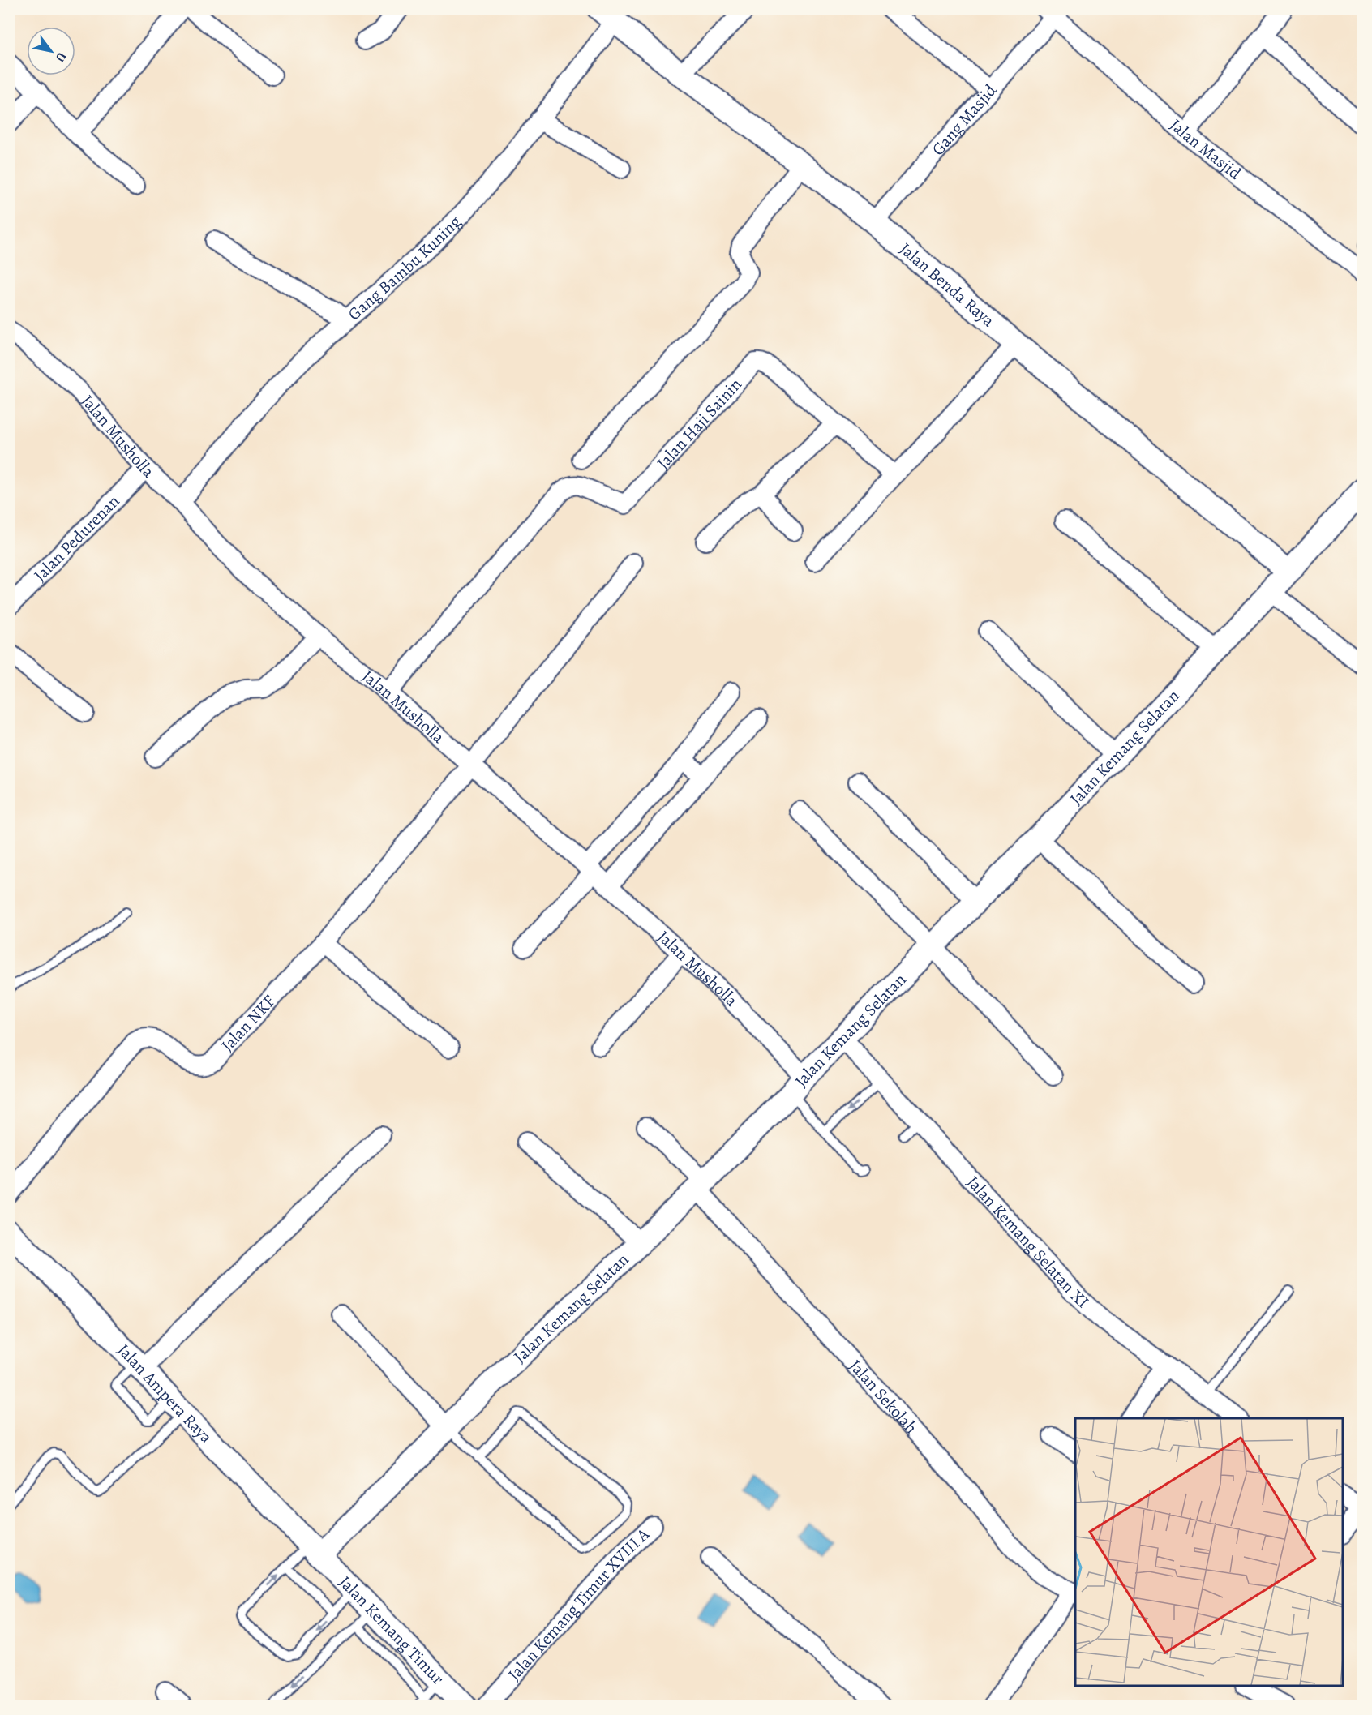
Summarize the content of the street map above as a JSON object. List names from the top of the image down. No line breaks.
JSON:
{"streets":{"street":["Gang Masjid","Jalan Masjid","Gang Bambu Kuning","Jalan Benda Raya","Jalan Haji Sainin","Jalan Musholla","Jalan Pedurenan","Jalan Kemang Selatan","Jalan NKF","Jalan Kemang Selatan XI","Jalan Ampera Raya","Jalan Sekolah","Jalan Kemang Timur XVIII A","Jalan Kemang Timur"]},"crossings":[["Gang Masjid","Jalan Masjid"],["Gang Masjid","Jalan Benda Raya"],["Gang Bambu Kuning","Jalan Benda Raya"],["Gang Bambu Kuning","Jalan Musholla"],["Jalan Benda Raya","Jalan Kemang Selatan"],["Jalan Haji Sainin","Jalan Musholla"],["Jalan Musholla","Jalan Pedurenan"],["Jalan Musholla","Jalan Kemang Selatan"],["Jalan Musholla","Jalan NKF"],["Jalan Kemang Selatan","Jalan Kemang Selatan XI"],["Jalan Kemang Selatan","Jalan Ampera Raya"],["Jalan Kemang Selatan","Jalan Sekolah"],["Jalan Kemang Selatan","Jalan Kemang Timur"],["Jalan Ampera Raya","Jalan Kemang Timur"]],"north":"bottom right"}
